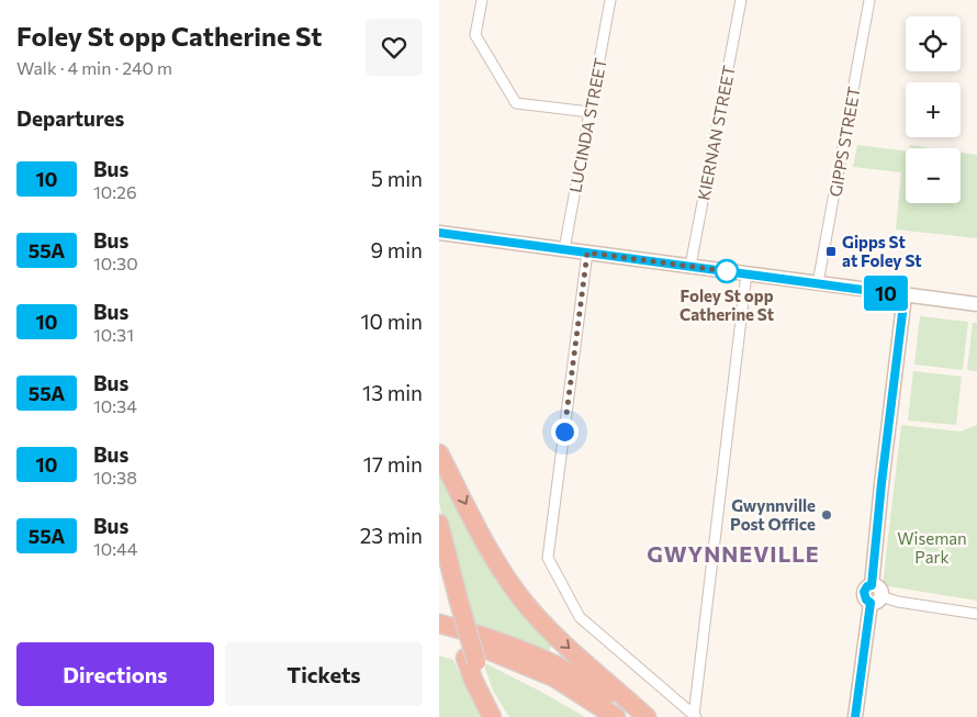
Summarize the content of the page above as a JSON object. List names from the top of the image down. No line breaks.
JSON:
{"streets":{"street":["LUCINDA STREET","KIERNAN STREET","GIPPS STREET"]},"districts":["GWYNNEVILLE"],"parks":["Wiseman Park"],"places":{"transit":["Gipps St at Foley St"],"other":["Foley St opp Catherine St","Gwynnville Post Office"]},"lines":["bus line 10"],"page":{"heading":[["Foley St opp Catherine St","Walk · 4 min · 240 m"],"Departures"],"on_map":"10","map_buttons":["+","−"],"list":[{"mark":"10","name":"Bus","note":"10:26","value":"5 min"},{"mark":"55A","name":"Bus","note":"10:30","value":"9 min"},{"mark":"10","name":"Bus","note":"10:31","value":"10 min"},{"mark":"55A","name":"Bus","note":"10:34","value":"13 min"},{"mark":"10","name":"Bus","note":"10:38","value":"17 min"},{"mark":"55A","name":"Bus","note":"10:44","value":"23 min"}],"buttons":["Directions","Tickets"]}}
